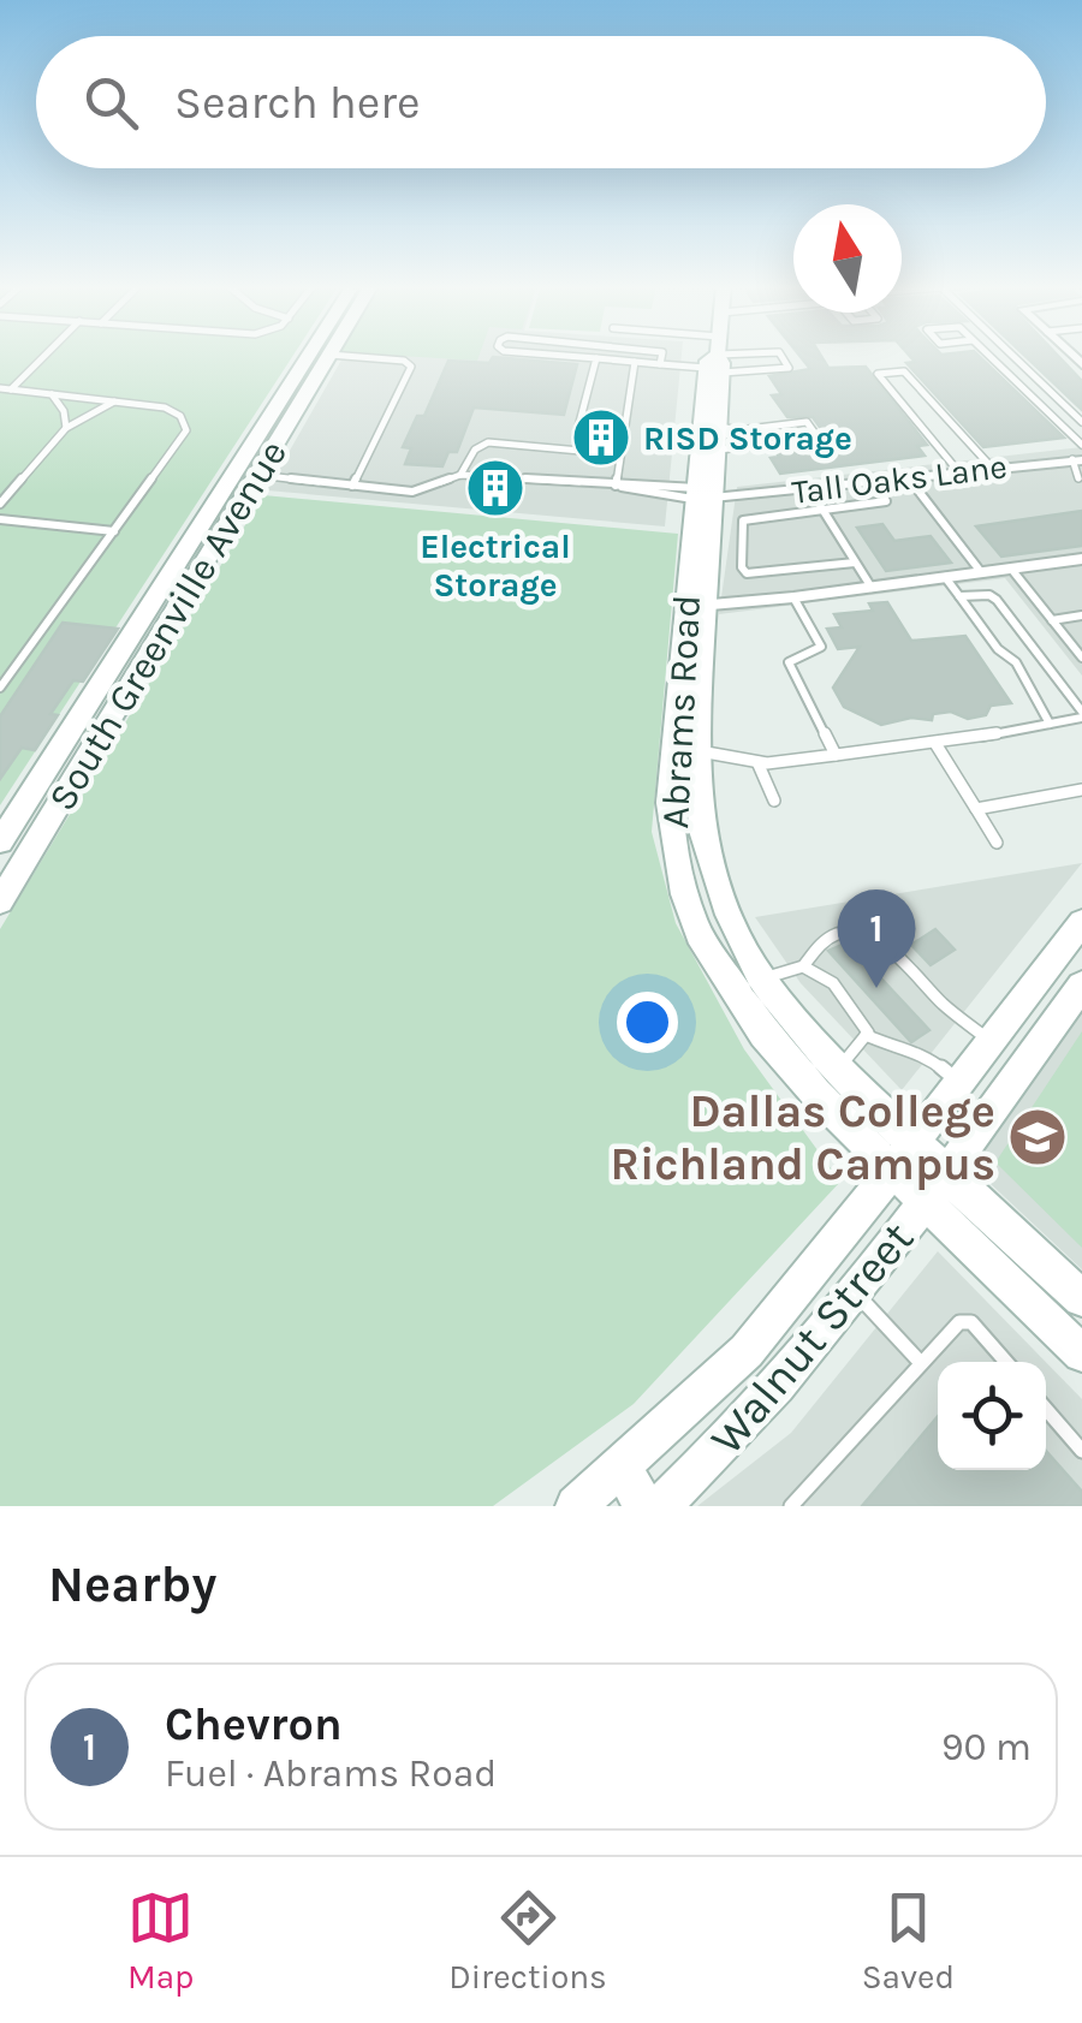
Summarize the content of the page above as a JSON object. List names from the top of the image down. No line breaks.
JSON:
{"streets":{"main road":["South Greenville Avenue","Abrams Road","Walnut Street"],"street":["Tall Oaks Lane"]},"crossings":[["Tall Oaks Lane","Abrams Road"],["Abrams Road","Walnut Street"]],"places":{"building":["RISD Storage","Electrical Storage"],"school or university":["Dallas College Richland Campus"]},"north":"top","page":{"search":"Search here","pins":"1","heading":"Nearby","list":[{"mark":"1","name":"Chevron","note":"Fuel · Abrams Road","value":"90 m"}],"nav":["Map","Directions","Saved"]}}
